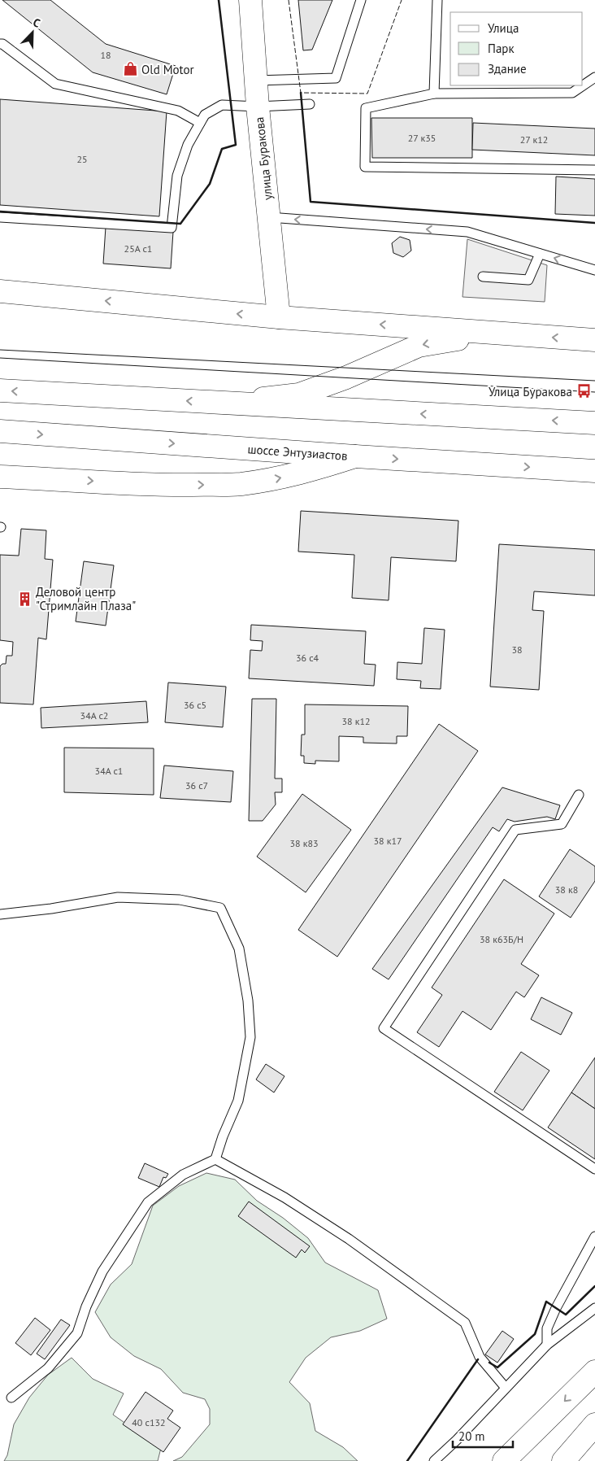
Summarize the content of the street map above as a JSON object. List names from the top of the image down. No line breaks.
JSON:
{"streets":{"main road":["улица Буракова","шоссе Энтузиастов"]},"places":{"shop":["Old Motor"],"bus stop":["Улица Буракова"],"building":["Деловой центр \"Стримлайн Плаза\""]},"house_numbers":["18","27 к35","27 к12","25","25A c1","38","36 с4","36 с5","34А с2","38 к12","34А с1","36 с7","38 к17","38 к83","38 к8","38 к63Б/Н","40 с132"],"legend":["Улица","Парк","Здание"],"scale_bar":"20 m","north":"top right"}
